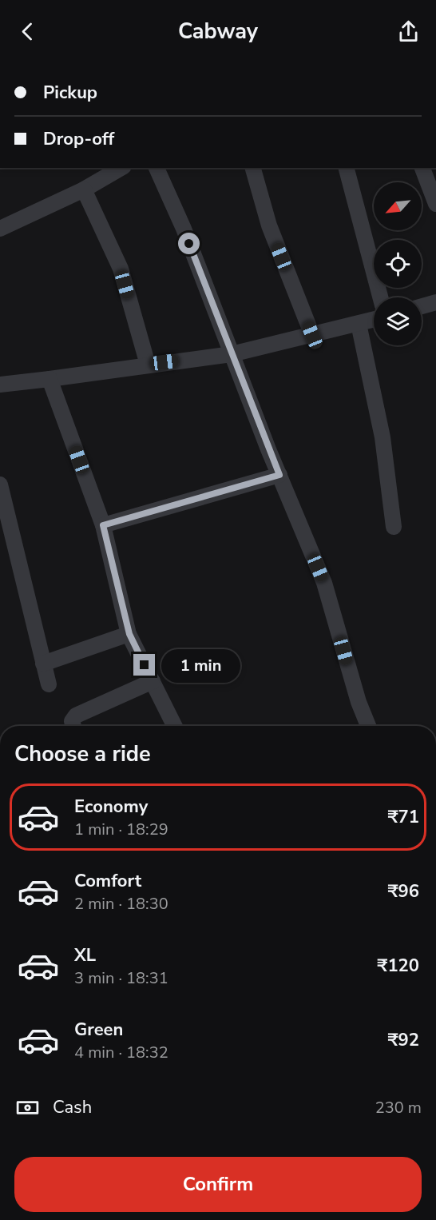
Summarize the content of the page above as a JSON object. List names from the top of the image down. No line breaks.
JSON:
{"north":"bottom left","page":{"header":"Cabway","banner":["Pickup","Drop-off"],"bubble":"1 min","heading":"Choose a ride","list":[{"name":"Economy","note":"1 min · 18:29","value":"₹71"},{"name":"Comfort","note":"2 min · 18:30","value":"₹96"},{"name":"XL","note":"3 min · 18:31","value":"₹120"},{"name":"Green","note":"4 min · 18:32","value":"₹92"}],"pay":["Cash","230 m"],"buttons":"Confirm"}}
